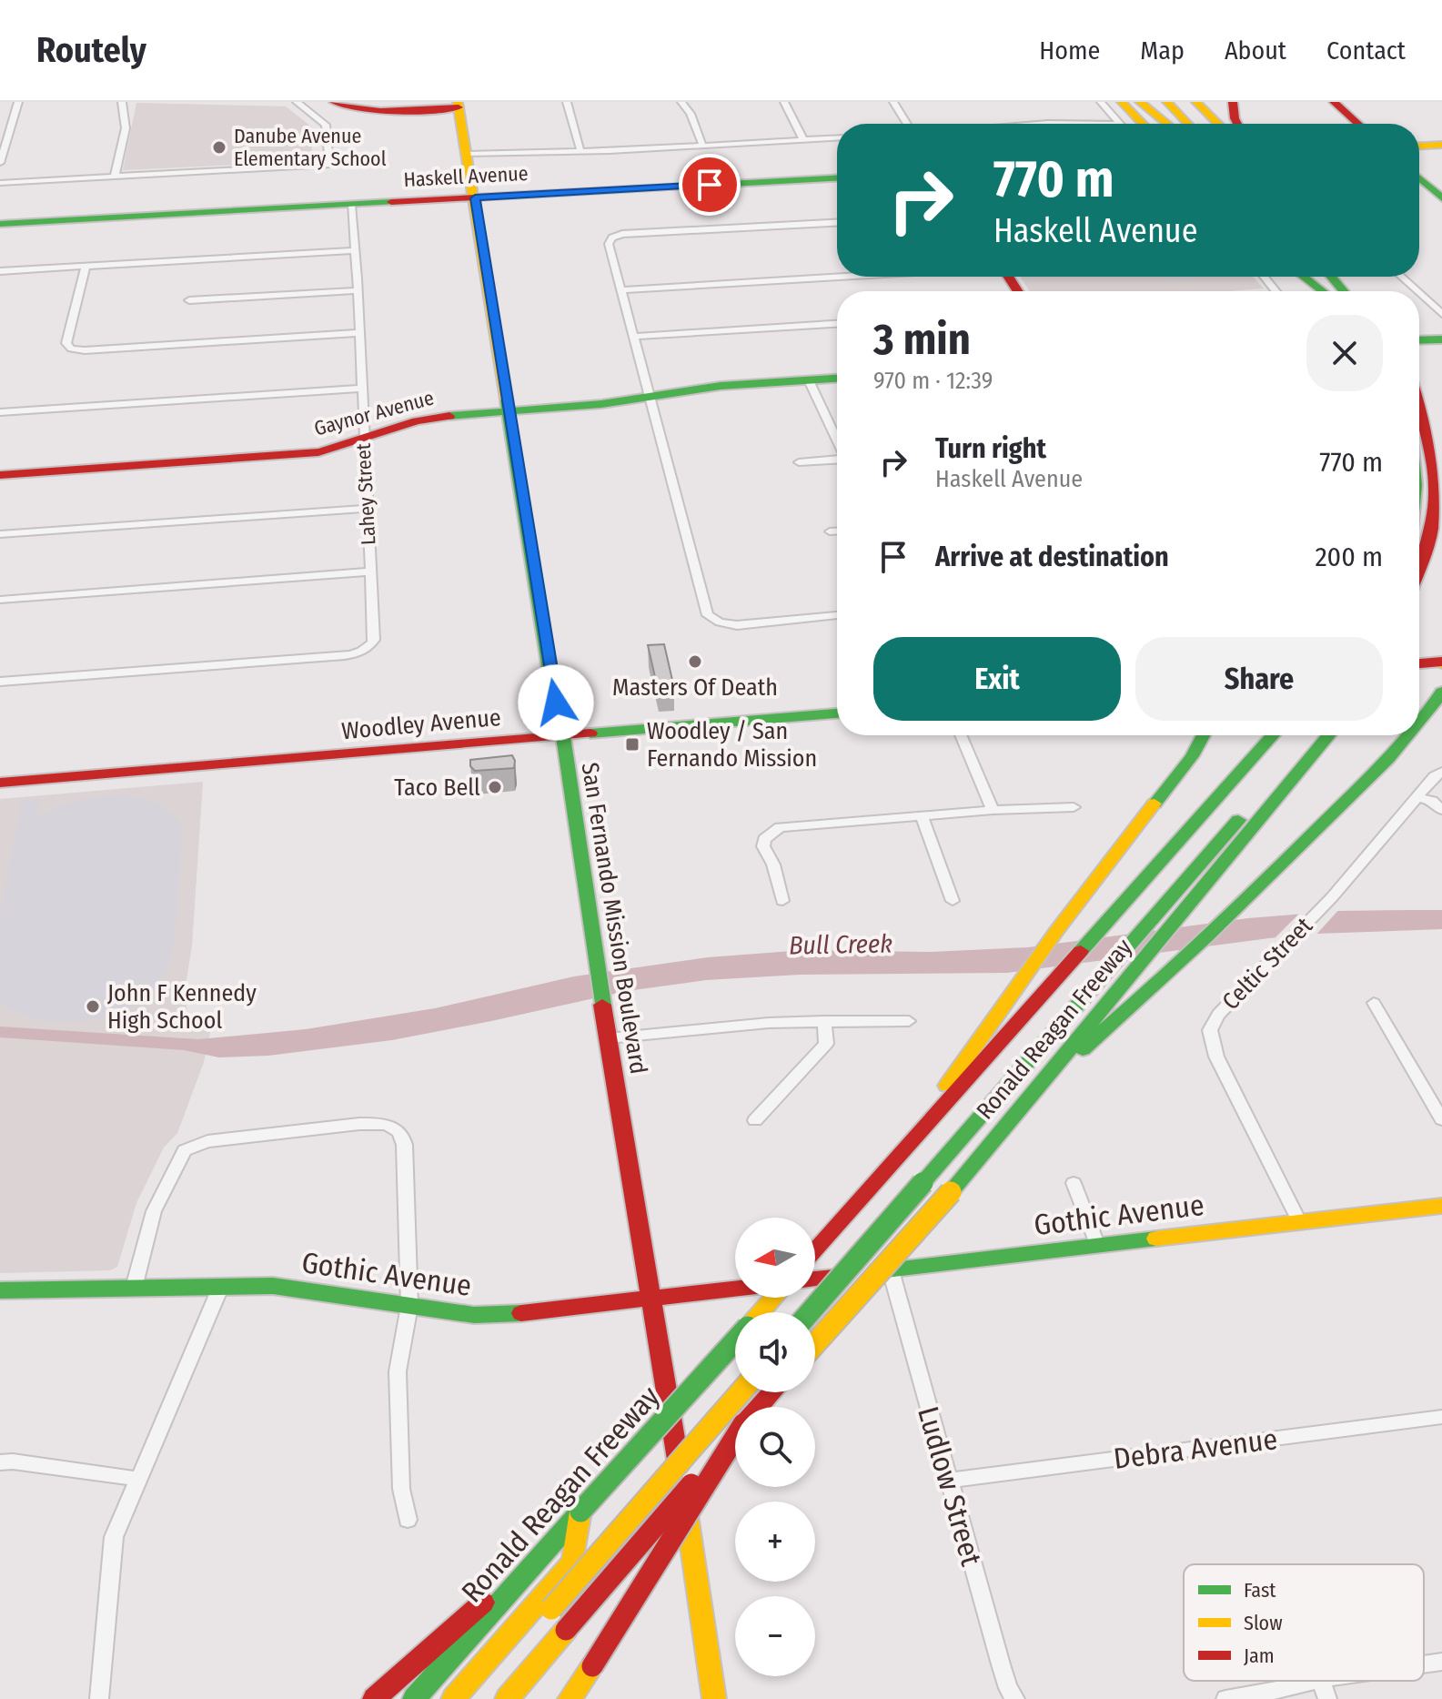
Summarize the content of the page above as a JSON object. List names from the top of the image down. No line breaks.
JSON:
{"streets":{"main road":["Haskell Avenue","Gaynor Avenue","Woodley Avenue","San Fernando Mission Boulevard","Ronald Reagan Freeway","Gothic Avenue"],"street":["Lahey Street","Celtic Street","Debra Avenue","Ludlow Street"]},"crossings":[["Haskell Avenue","Lahey Street"],["Haskell Avenue","San Fernando Mission Boulevard"],["Gaynor Avenue","Lahey Street"],["Gaynor Avenue","San Fernando Mission Boulevard"],["Woodley Avenue","San Fernando Mission Boulevard"],["San Fernando Mission Boulevard","Gothic Avenue"],["Celtic Street","Gothic Avenue"],["Gothic Avenue","Ludlow Street"],["Debra Avenue","Ludlow Street"]],"water":["Bull Creek"],"places":{"other":["Danube Avenue Elementary School","Masters Of Death","Taco Bell","John F Kennedy High School"],"transit":["Woodley / San Fernando Mission"]},"legend":["Fast","Slow","Jam"],"north":"left","page":{"header":"Routely","nav":["Home","Map","About","Contact"],"turn":["770 m","Haskell Avenue"],"heading":["3 min","970 m · 12:39"],"list":[{"name":"Turn right","note":"Haskell Avenue","value":"770 m"},{"name":"Arrive at destination","value":"200 m"}],"buttons":["Exit","Share"],"map_buttons":["+","−"]}}
